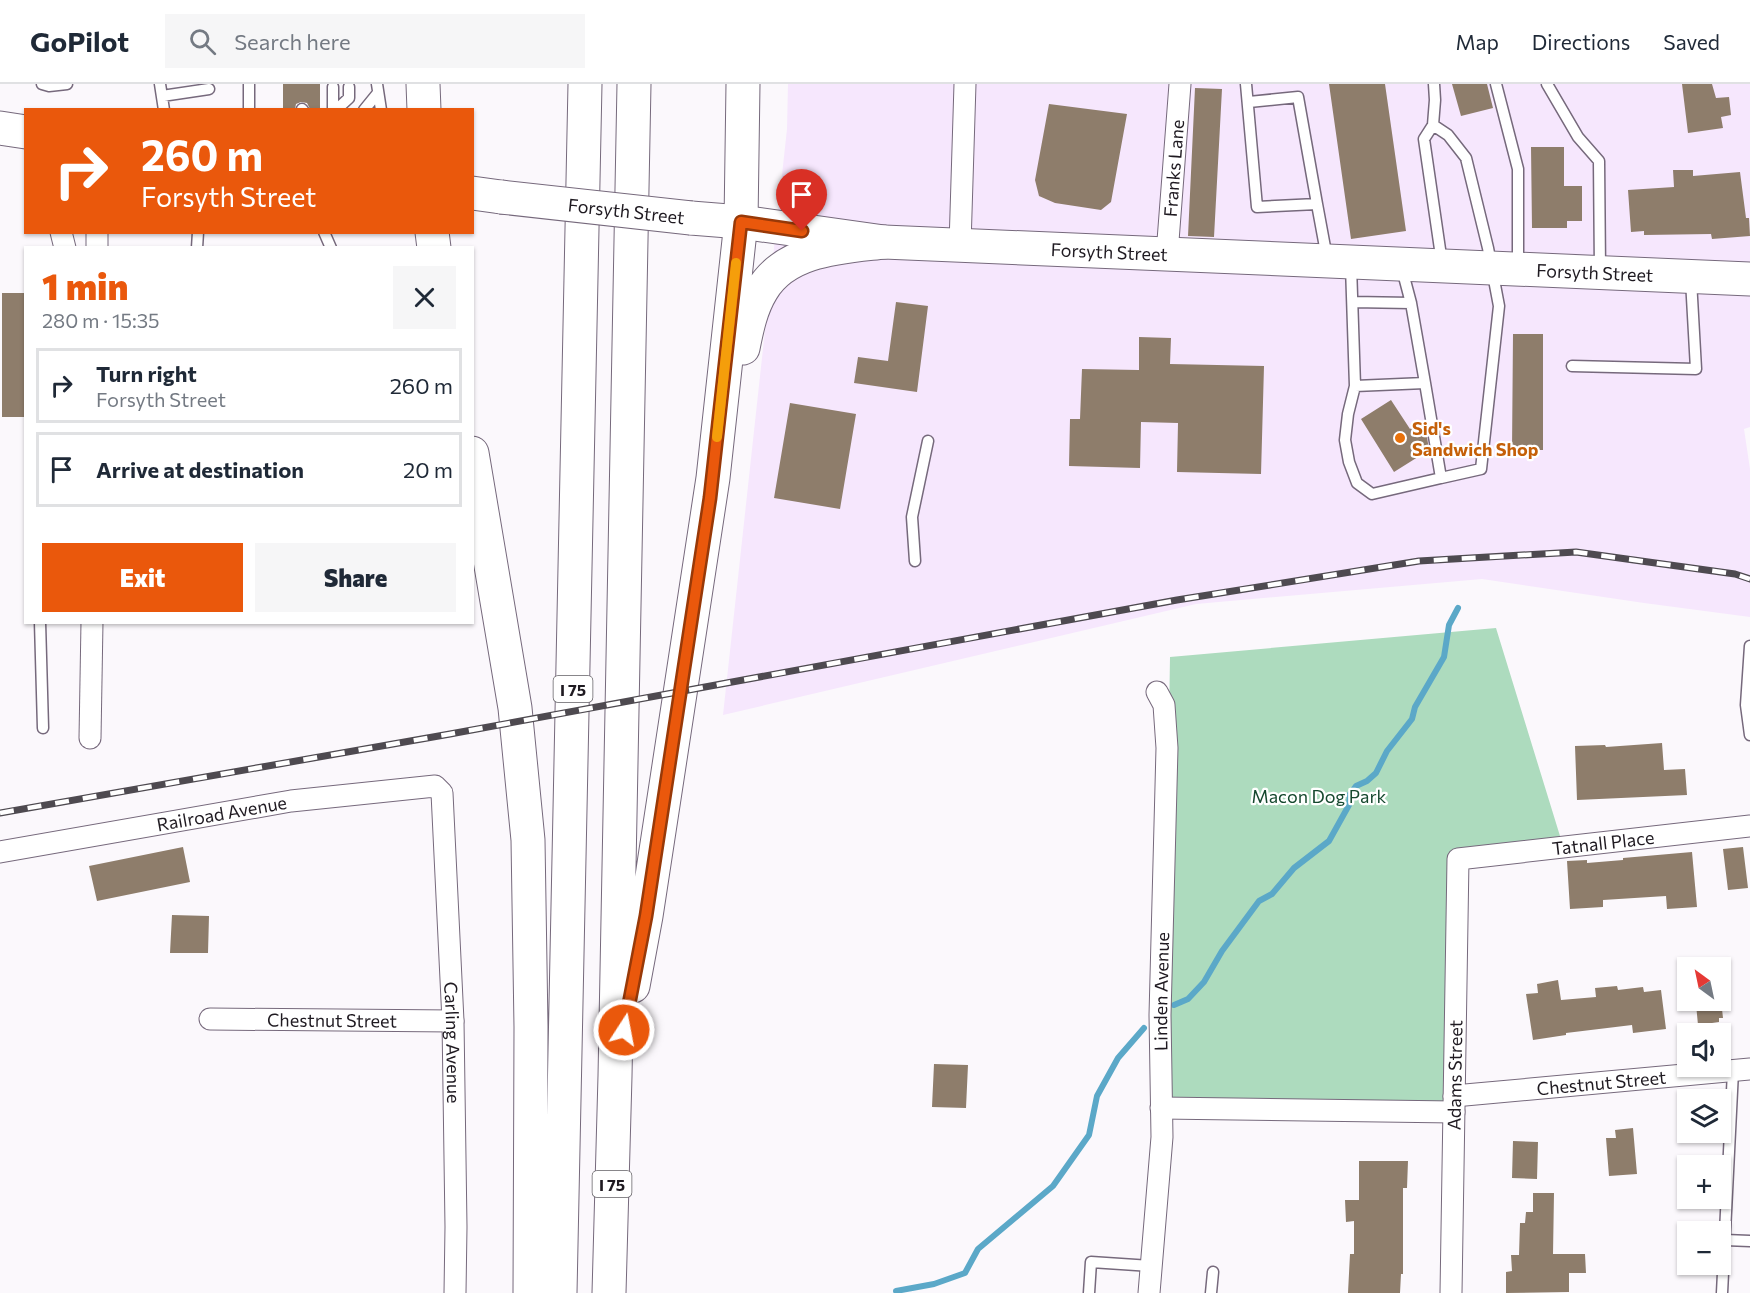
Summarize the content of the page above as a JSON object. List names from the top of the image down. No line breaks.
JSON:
{"streets":{"main road":["Forsyth Street","I 75"],"street":["Franks Lane","Railroad Avenue","Tatnall Place","Linden Avenue","Chestnut Street","Carling Avenue","Adams Street"]},"crossings":[["Franks Lane","Forsyth Street"],["Railroad Avenue","Carling Avenue"],["Tatnall Place","Adams Street"],["Linden Avenue","Chestnut Street"],["Chestnut Street","Carling Avenue"],["Chestnut Street","Adams Street"]],"parks":["Macon Dog Park"],"places":["Sid's Sandwich Shop"],"north":"top left","page":{"header":"GoPilot","search":"Search here","nav":["Map","Directions","Saved"],"turn":["260 m","Forsyth Street"],"heading":["1 min","280 m · 15:35"],"list":[{"name":"Turn right","note":"Forsyth Street","value":"260 m"},{"name":"Arrive at destination","value":"20 m"}],"buttons":["Exit","Share"],"map_buttons":["+","−"]}}
